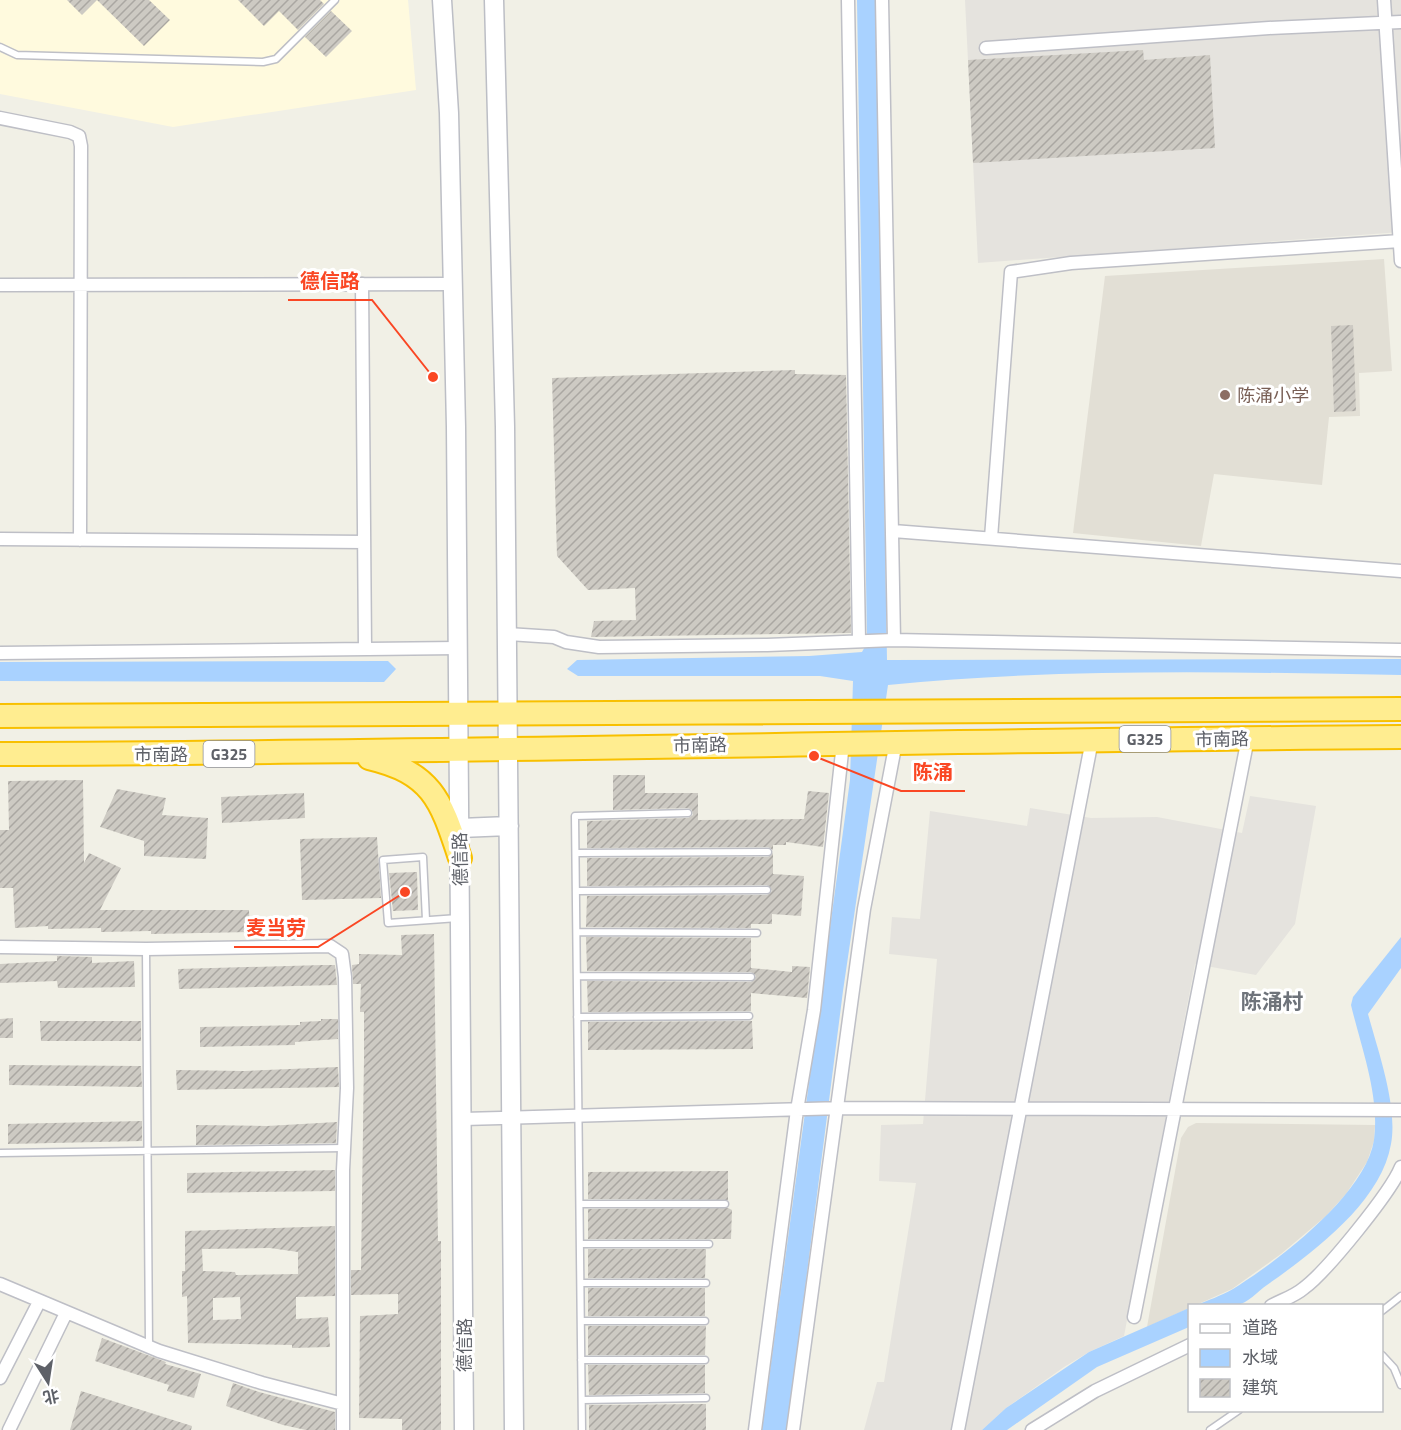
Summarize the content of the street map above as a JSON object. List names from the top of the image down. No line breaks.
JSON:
{"streets":{"highway":["G325","市南路"],"main road":["德信路"]},"crossings":[["市南路","德信路"]],"districts":["陈涌村"],"places":["德信路","陈涌小学","陈涌","麦当劳"],"legend":["道路","水域","建筑"],"north":"bottom"}
